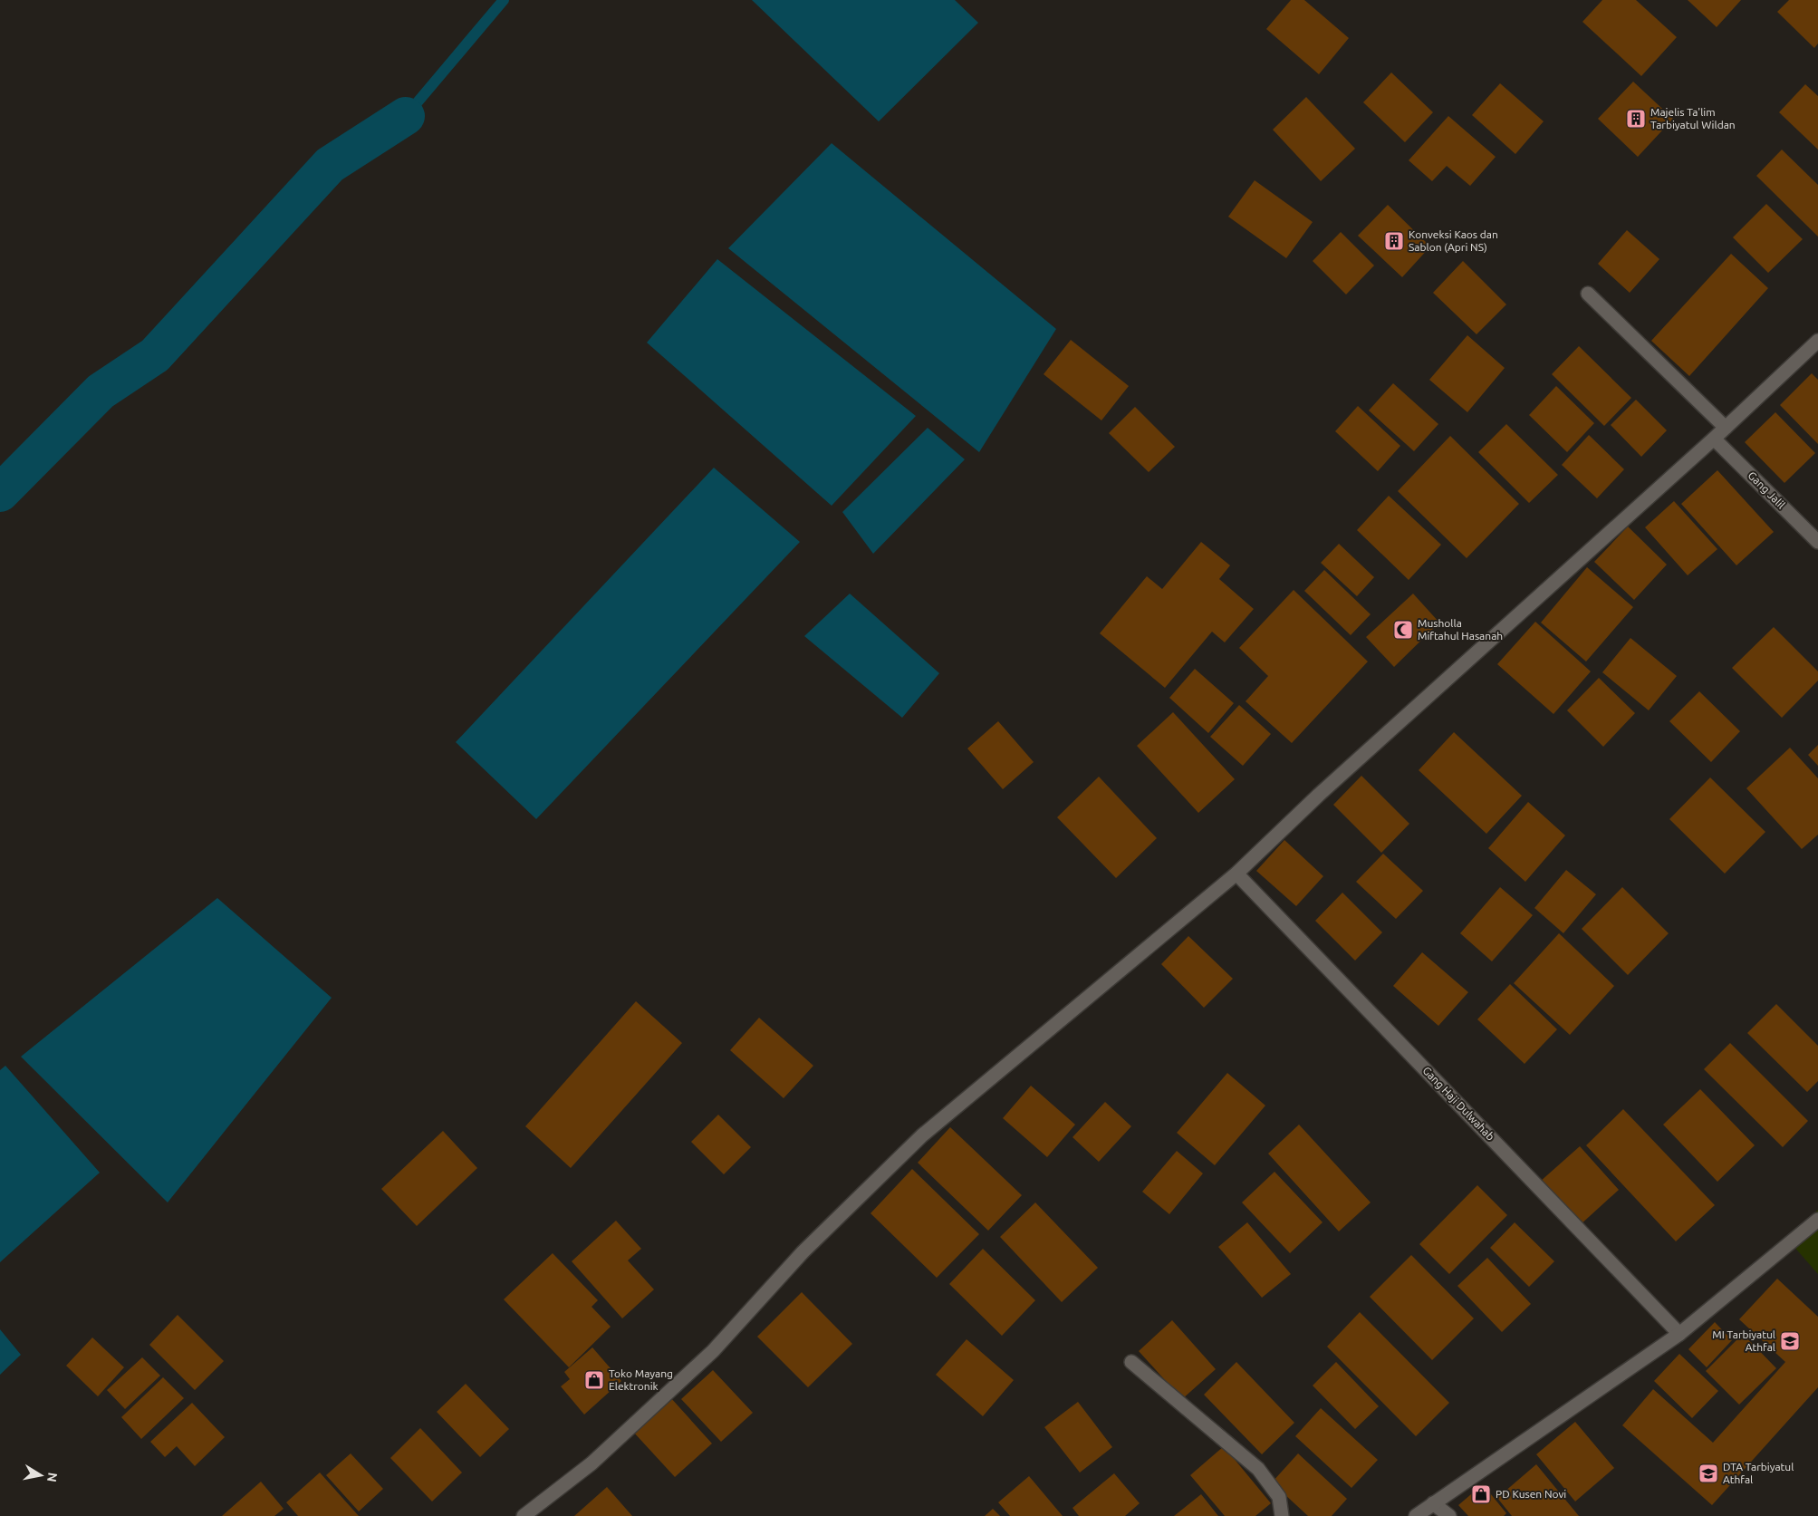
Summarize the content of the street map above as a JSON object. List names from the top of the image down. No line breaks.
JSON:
{"streets":{"street":["Gang Jalil","Gang Haji Dulwahab"]},"places":{"building":["Majelis Ta'lim Tarbiyatul Wildan","Konveksi Kaos dan Sablon (Apri NS)"],"mosque":["Musholla Miftahul Hasanah"],"school or university":["MI Tarbiyatul Athfal","DTA Tarbiyatul Athfal"],"shop":["Toko Mayang Elektronik","PD Kusen Novi"]},"north":"right"}
